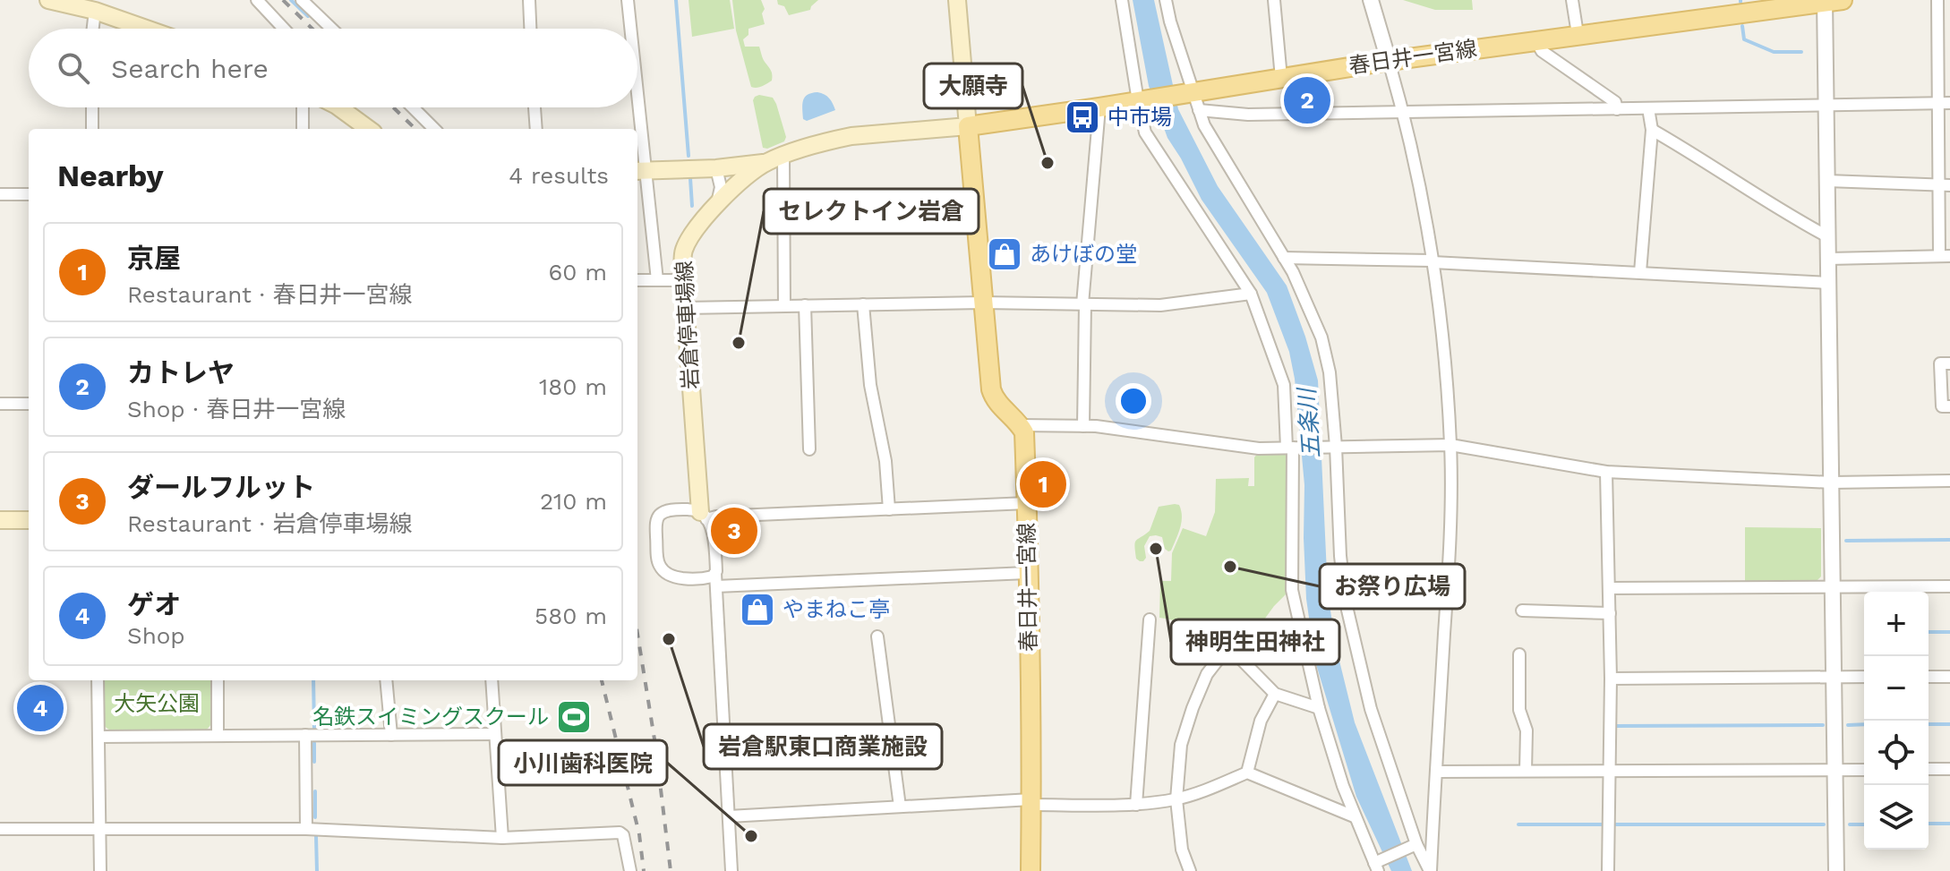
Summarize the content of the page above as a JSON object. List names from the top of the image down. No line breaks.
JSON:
{"streets":{"main road":["春日井一宮線","岩倉停車場線"]},"crossings":[["春日井一宮線","岩倉停車場線"]],"water":["五条川"],"parks":["大矢公園"],"places":{"bus stop":["中市場"],"other":["大願寺","セレクトイン岩倉","神明生田神社","お祭り広場","岩倉駅東口商業施設","小川歯科医院"],"shop":["あけぼの堂","やまねこ亭"],"sports":["名鉄スイミングスクール"]},"page":{"search":"Search here","pins":["2","1","3","4"],"heading":["Nearby","4 results"],"list":[{"mark":"1","name":"京屋","note":"Restaurant · 春日井一宮線","value":"60 m"},{"mark":"2","name":"カトレヤ","note":"Shop · 春日井一宮線","value":"180 m"},{"mark":"3","name":"ダールフルット","note":"Restaurant · 岩倉停車場線","value":"210 m"},{"mark":"4","name":"ゲオ","note":"Shop","value":"580 m"}],"map_buttons":["+","−"]}}
